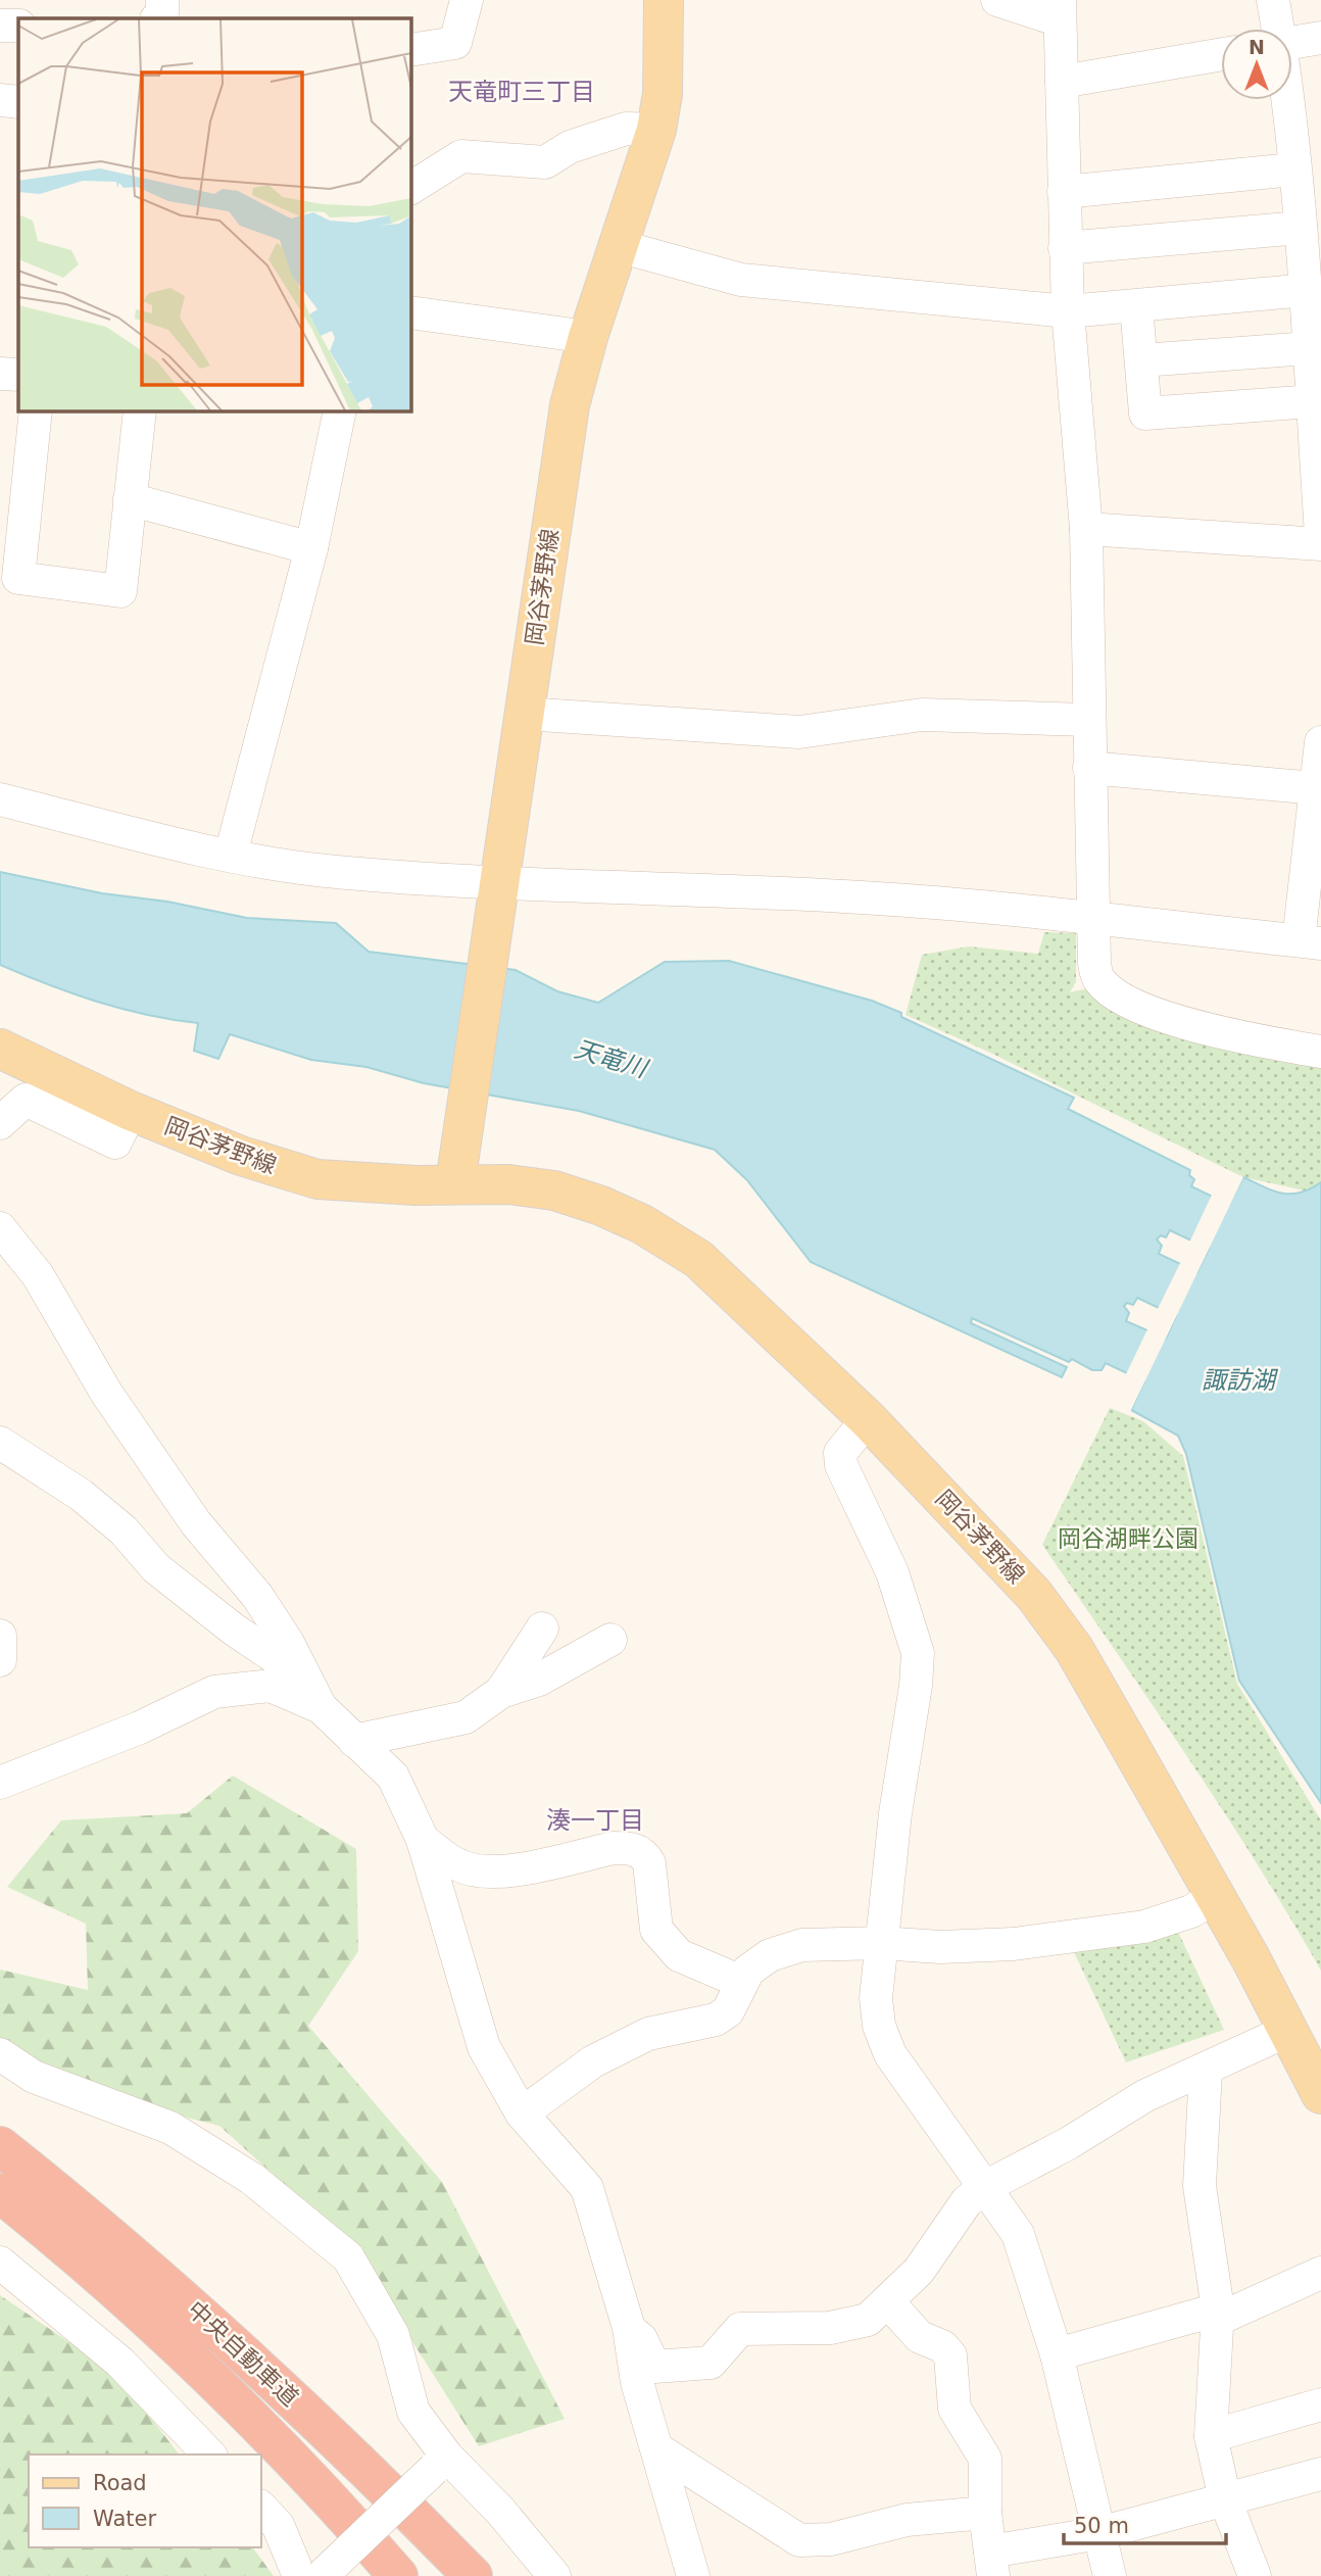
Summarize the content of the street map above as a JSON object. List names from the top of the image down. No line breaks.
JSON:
{"streets":{"highway":["中央自動車道"],"main road":["岡谷茅野線"]},"districts":["天竜町三丁目","湊一丁目"],"water":["天竜川","諏訪湖"],"parks":["岡谷湖畔公園"],"legend":["Road","Water"],"scale_bar":"50 m","north":"top"}
